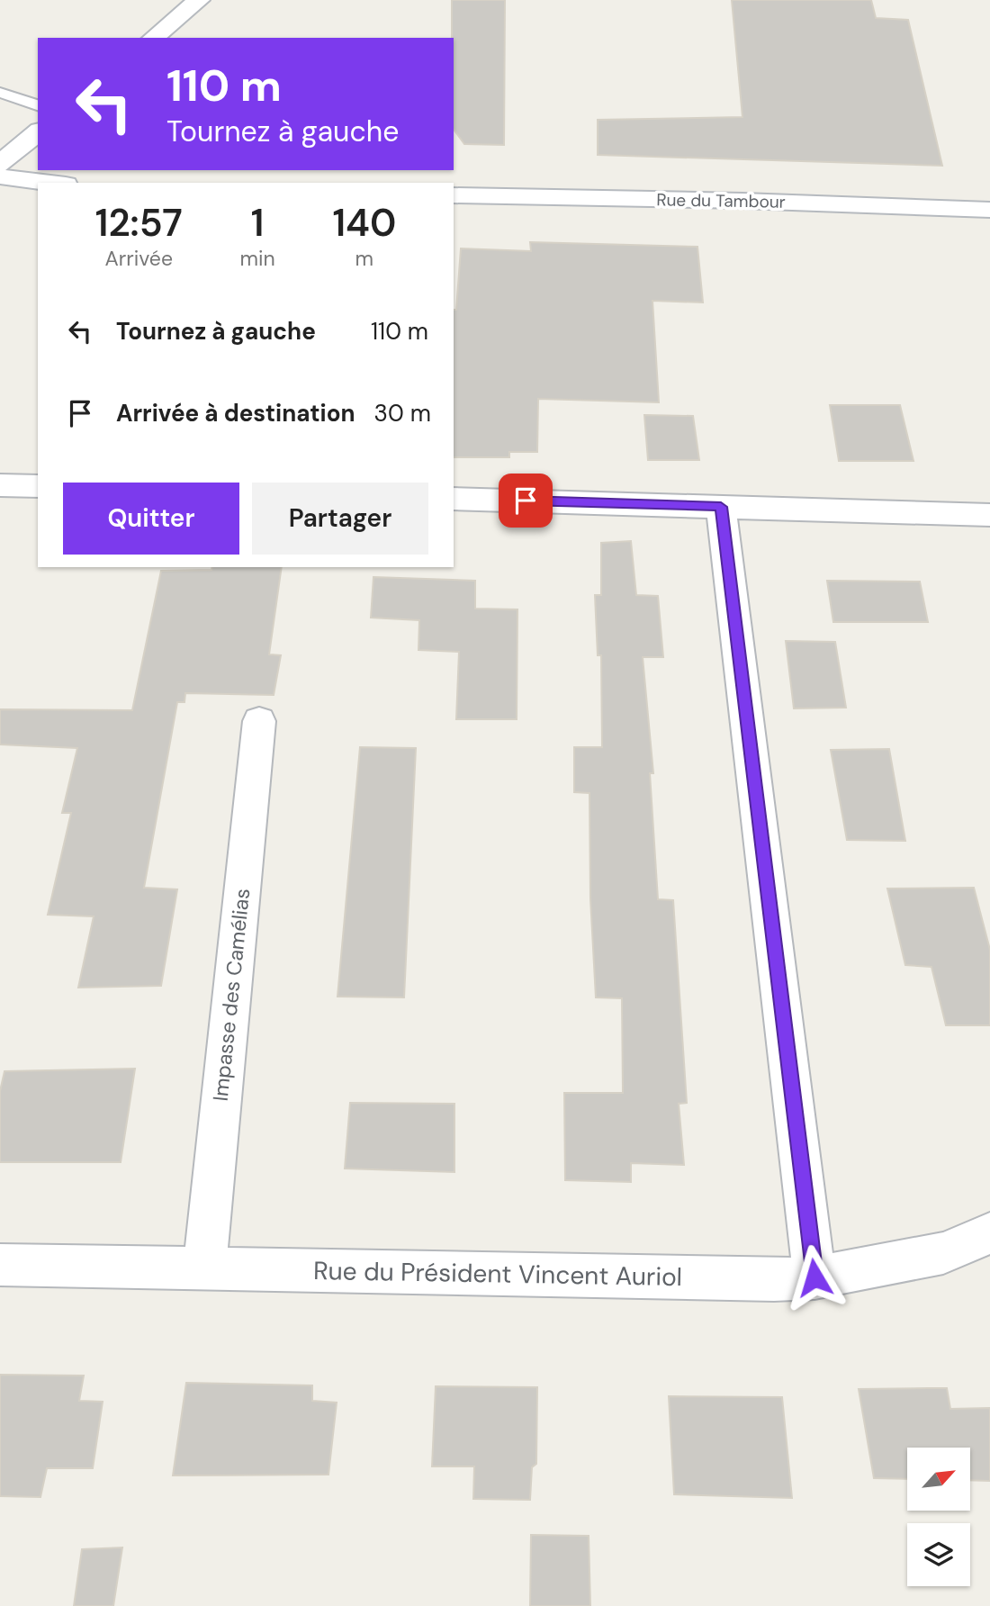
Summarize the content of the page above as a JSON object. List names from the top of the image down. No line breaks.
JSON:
{"streets":{"street":["Rue du Tambour","Impasse des Camélias","Rue du Président Vincent Auriol"]},"crossings":[["Impasse des Camélias","Rue du Président Vincent Auriol"]],"north":"top right","page":{"turn":["110 m","Tournez à gauche"],"eta":["12:57","Arrivée","1","min","140","m"],"list":[{"name":"Tournez à gauche","value":"110 m"},{"name":"Arrivée à destination","value":"30 m"}],"buttons":["Quitter","Partager"]}}
